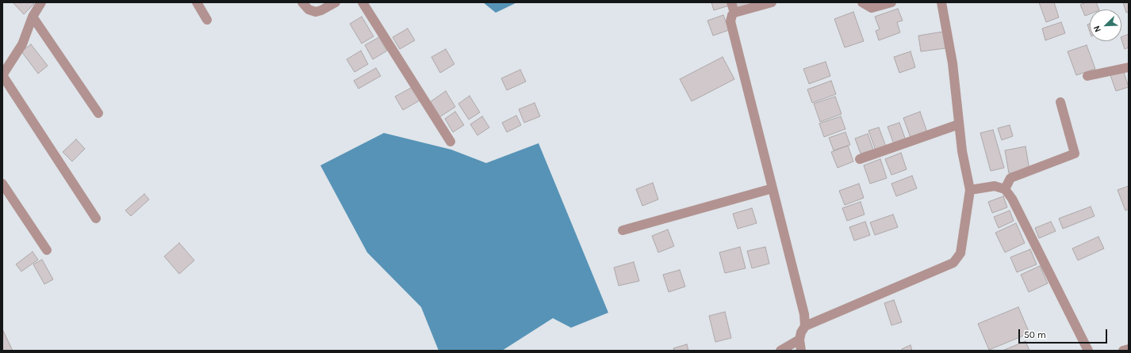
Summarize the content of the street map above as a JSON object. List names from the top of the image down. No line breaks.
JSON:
{"scale_bar":"50 m","north":"bottom left"}
